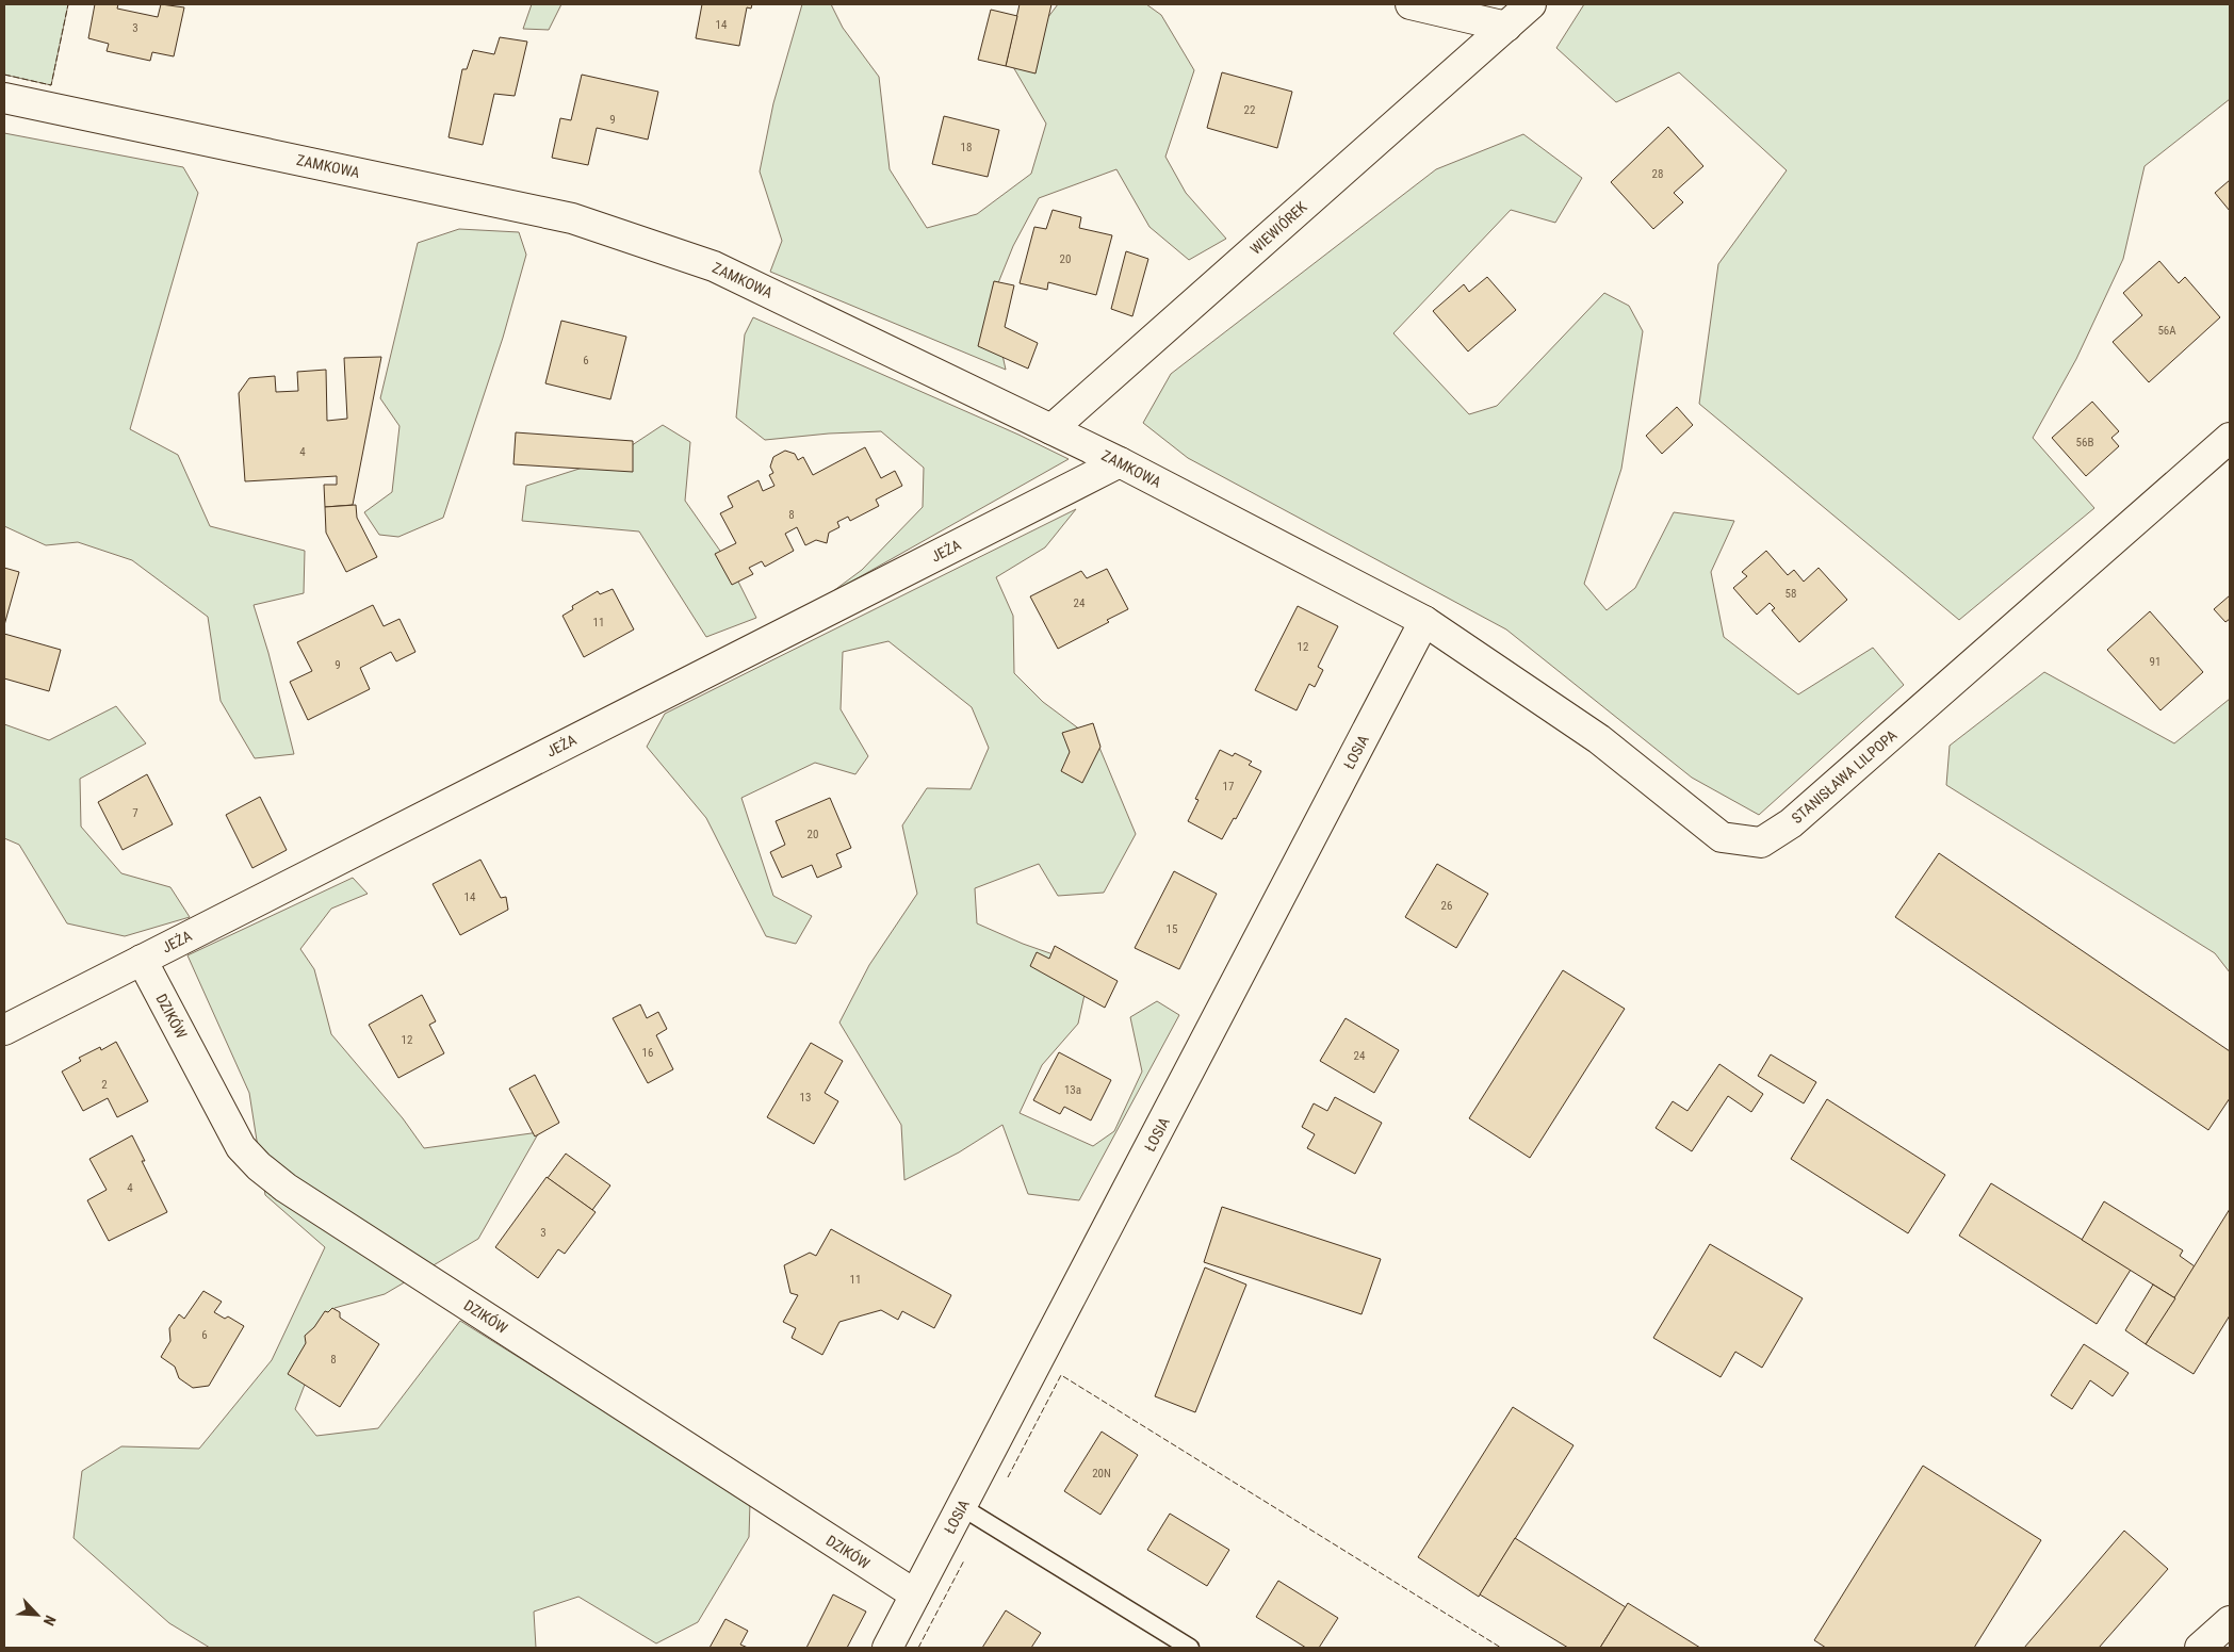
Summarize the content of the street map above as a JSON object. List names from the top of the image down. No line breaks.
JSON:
{"streets":{"street":["ZAMKOWA","WIEWIÓREK","JEŻA","ŁOSIA","STANISŁAWA LILPOPA","DZIKÓW"]},"crossings":[["ZAMKOWA","WIEWIÓREK"],["ZAMKOWA","JEŻA"],["ZAMKOWA","ŁOSIA"],["ZAMKOWA","STANISŁAWA LILPOPA"],["JEŻA","DZIKÓW"],["ŁOSIA","STANISŁAWA LILPOPA"],["ŁOSIA","DZIKÓW"]],"house_numbers":["14","3","22","9","18","28","20","56A","6","56B","4","8","58","24","11","12","91","9","17","7","20","14","26","15","12","16","24","2","13a","13","4","3","11","6","8","20N"],"north":"bottom right"}
